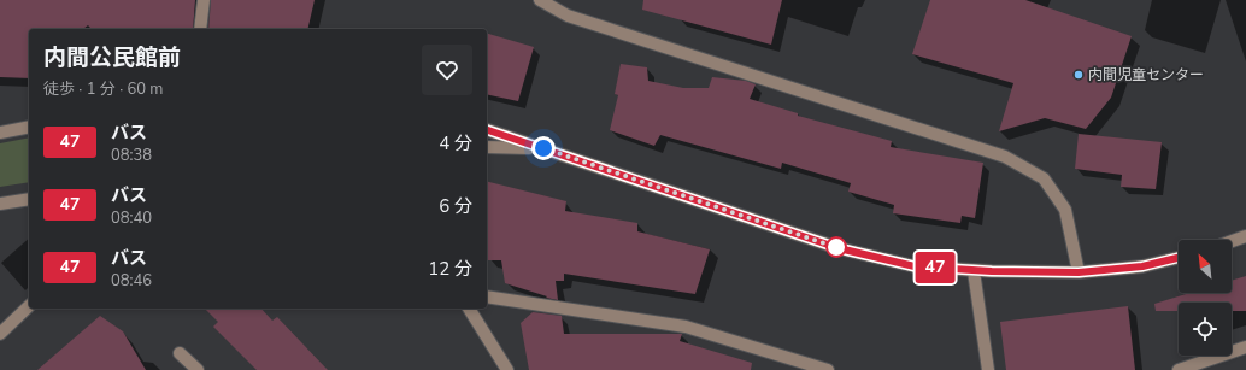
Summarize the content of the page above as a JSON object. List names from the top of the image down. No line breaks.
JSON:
{"places":["内間児童センター"],"lines":["bus line 47"],"north":"top left","page":{"on_map":"47","heading":["内間公民館前","徒歩 · 1 分 · 60 m"],"list":[{"mark":"47","name":"バス","note":"08:38","value":"4 分"},{"mark":"47","name":"バス","note":"08:40","value":"6 分"},{"mark":"47","name":"バス","note":"08:46","value":"12 分"}]}}
